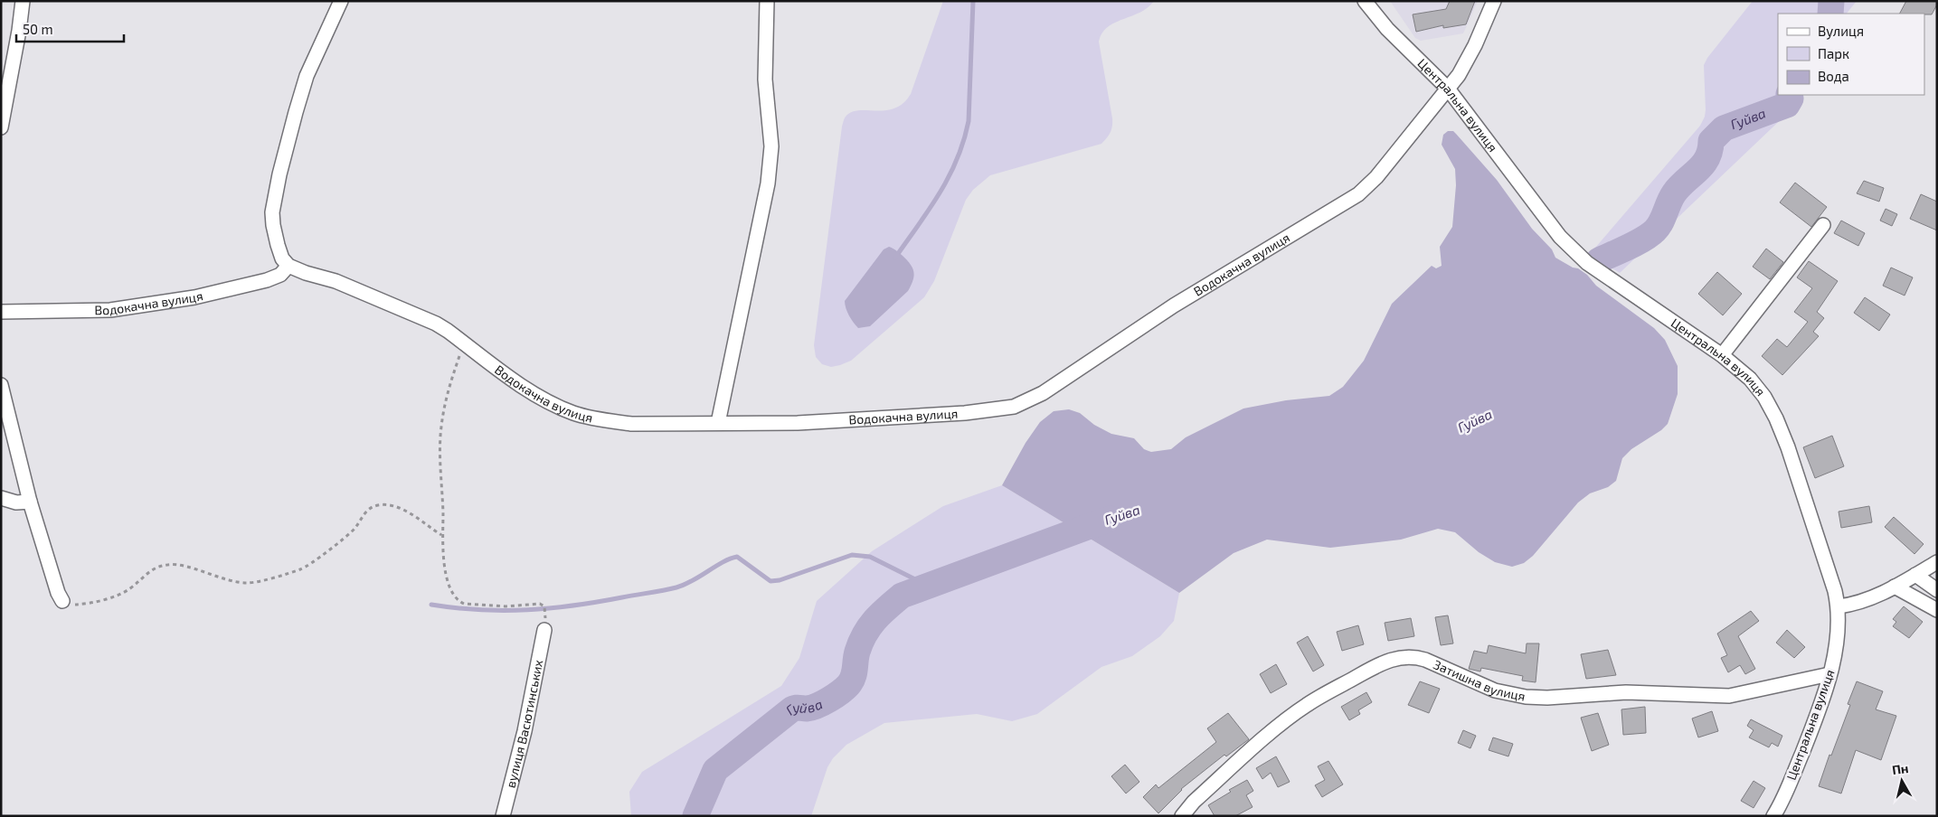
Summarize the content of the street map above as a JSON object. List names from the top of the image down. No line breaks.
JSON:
{"streets":{"street":["Центральна вулиця","Водокачна вулиця","Затишна вулиця","вулиця Васютинських"]},"crossings":[["Центральна вулиця","Водокачна вулиця"],["Центральна вулиця","Затишна вулиця"]],"water":["Гуйва"],"legend":["Вулиця","Парк","Вода"],"scale_bar":"50 m","north":"top"}
